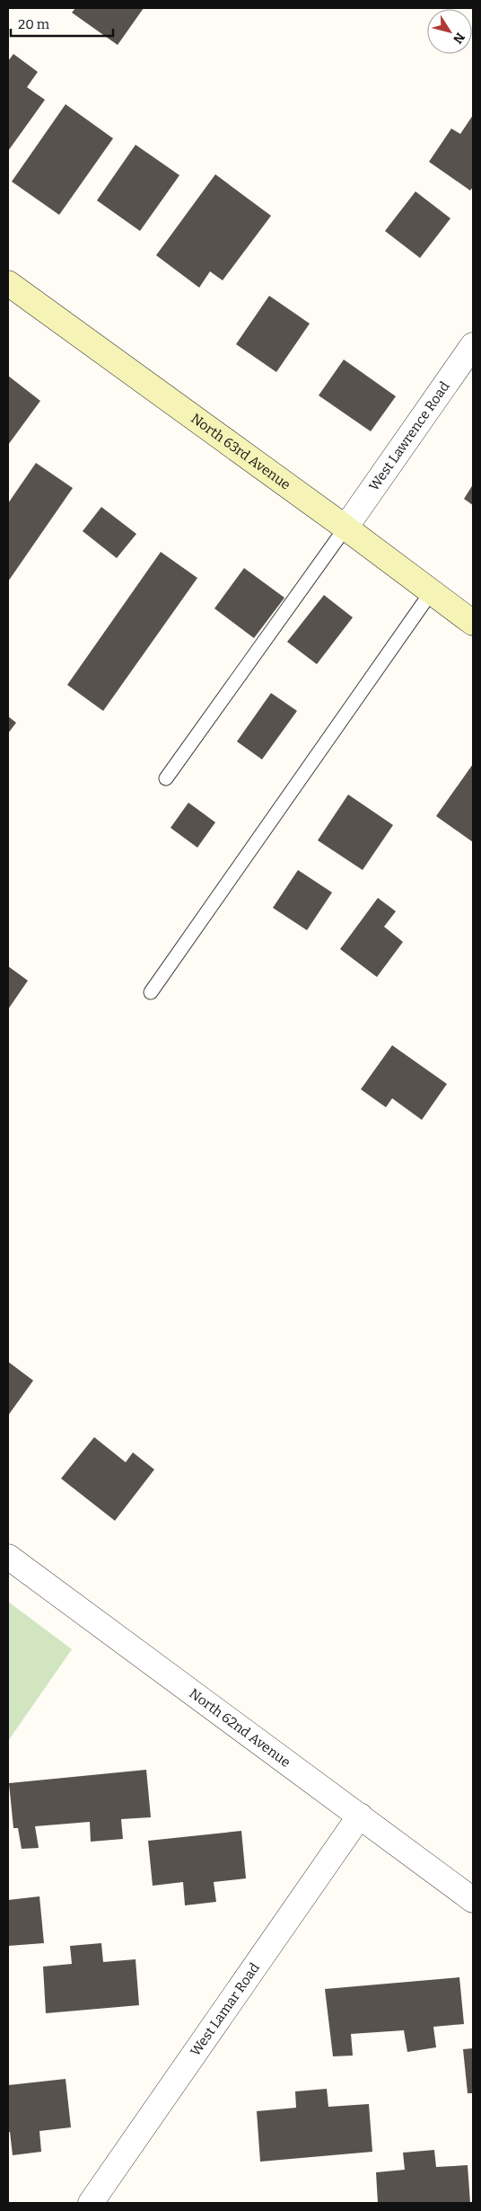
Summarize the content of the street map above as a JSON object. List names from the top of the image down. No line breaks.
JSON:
{"streets":{"street":["West Lawrence Road","North 63rd Avenue","North 62nd Avenue","West Lamar Road"]},"crossings":[["West Lawrence Road","North 63rd Avenue"],["North 62nd Avenue","West Lamar Road"]],"scale_bar":"20 m","north":"bottom right"}
